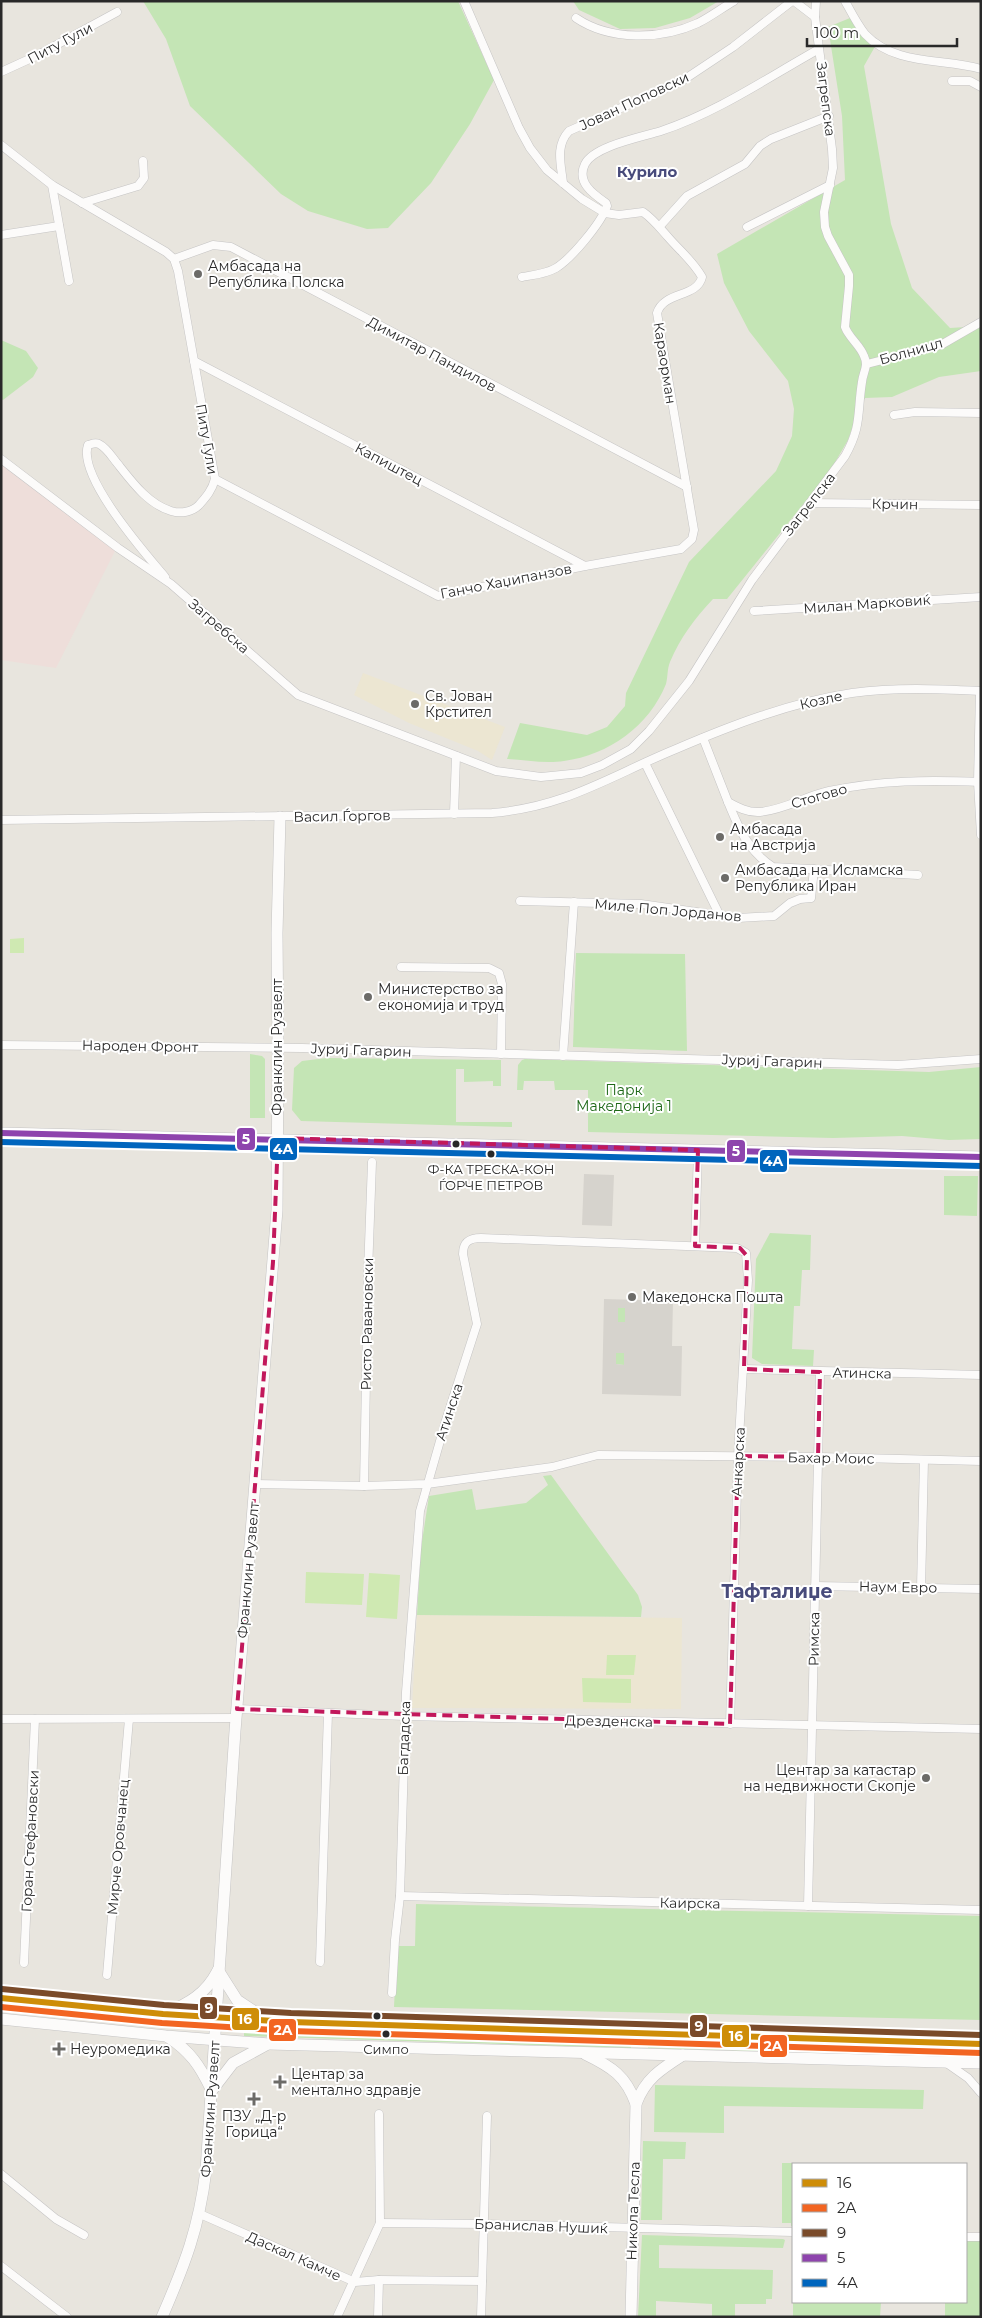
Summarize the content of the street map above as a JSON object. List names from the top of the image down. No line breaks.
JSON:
{"streets":{"street":["Питу Гули","Загрепска","Јован Поповски","Болницл","Димитар Пандилов","Караорман","Капиштец","Крчин","Ганчо Хаџипанзов","Милан Марковиќ","Загребска","Козле","Стогово","Васил Ѓоргов","Миле Поп Јорданов","Народен Фронт","Франклин Рузвелт","Јуриј Гагарин","Ристо Равановски","Атинска","Бахар Моис","Анкарска","Наум Евро","Римска","Дрезденска","Багдадска","Горан Стефановски","Мирче Оровчанец","Каирска","Никола Тесла","Бранислав Нушиќ","Даскал Камче"]},"crossings":[["Питу Гули","Димитар Пандилов"],["Питу Гули","Капиштец"],["Питу Гули","Ганчо Хаџипанзов"],["Питу Гули","Загребска"],["Загрепска","Болницл"],["Загрепска","Крчин"],["Загрепска","Загребска"],["Јован Поповски","Караорман"],["Димитар Пандилов","Караорман"],["Караорман","Ганчо Хаџипанзов"],["Капиштец","Ганчо Хаџипанзов"],["Козле","Васил Ѓоргов"],["Васил Ѓоргов","Франклин Рузвелт"],["Народен Фронт","Франклин Рузвелт"],["Народен Фронт","Јуриј Гагарин"],["Франклин Рузвелт","Јуриј Гагарин"],["Франклин Рузвелт","Бахар Моис"],["Франклин Рузвелт","Дрезденска"],["Франклин Рузвелт","Даскал Камче"],["Ристо Равановски","Бахар Моис"],["Атинска","Бахар Моис"],["Атинска","Анкарска"],["Атинска","Римска"],["Атинска","Багдадска"],["Бахар Моис","Анкарска"],["Бахар Моис","Римска"],["Бахар Моис","Багдадска"],["Анкарска","Дрезденска"],["Наум Евро","Римска"],["Римска","Дрезденска"],["Римска","Каирска"],["Дрезденска","Багдадска"],["Дрезденска","Горан Стефановски"],["Дрезденска","Мирче Оровчанец"],["Багдадска","Каирска"],["Никола Тесла","Бранислав Нушиќ"]],"districts":["Курило","Тафталиџе"],"parks":["Парк Македонија 1"],"places":{"other":["Амбасада на Република Полска","Св. Јован Крстител","Амбасада на Австрија","Амбасада на Исламска Република Иран","Министерство за економија и труд","Ф-КА ТРЕСКА-КОН ЃОРЧЕ ПЕТРОВ","Македонска Пошта","Центар за катастар на недвижности Скопје","Симпо"],"health":["Неуромедика","Центар за ментално здравје","ПЗУ „Д-р Горица“"]},"lines":["transit line 5","transit line 4A","transit line 9","transit line 16","transit line 2A"],"legend":["16","2A","9","5","4A"],"scale_bar":"100 m"}
